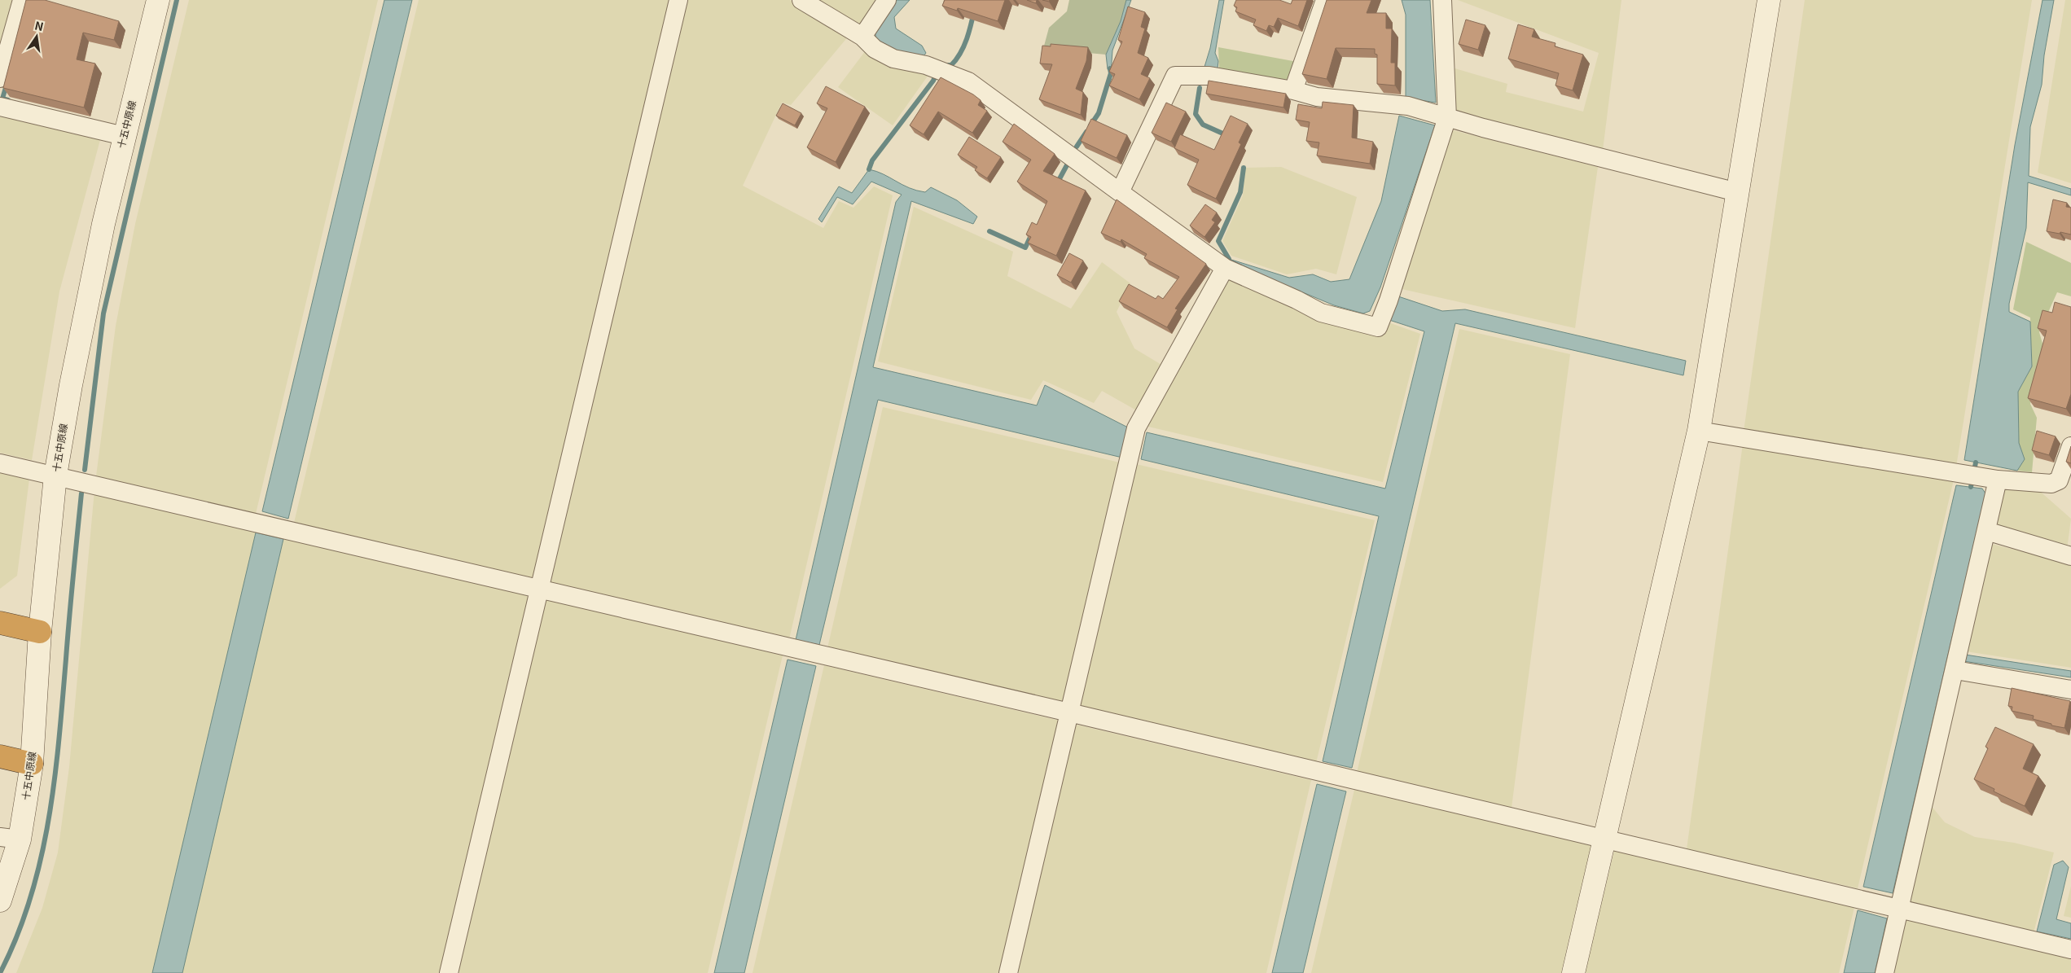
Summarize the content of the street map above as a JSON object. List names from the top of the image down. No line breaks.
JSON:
{"streets":{"street":["十五中原線"]},"north":"top"}
